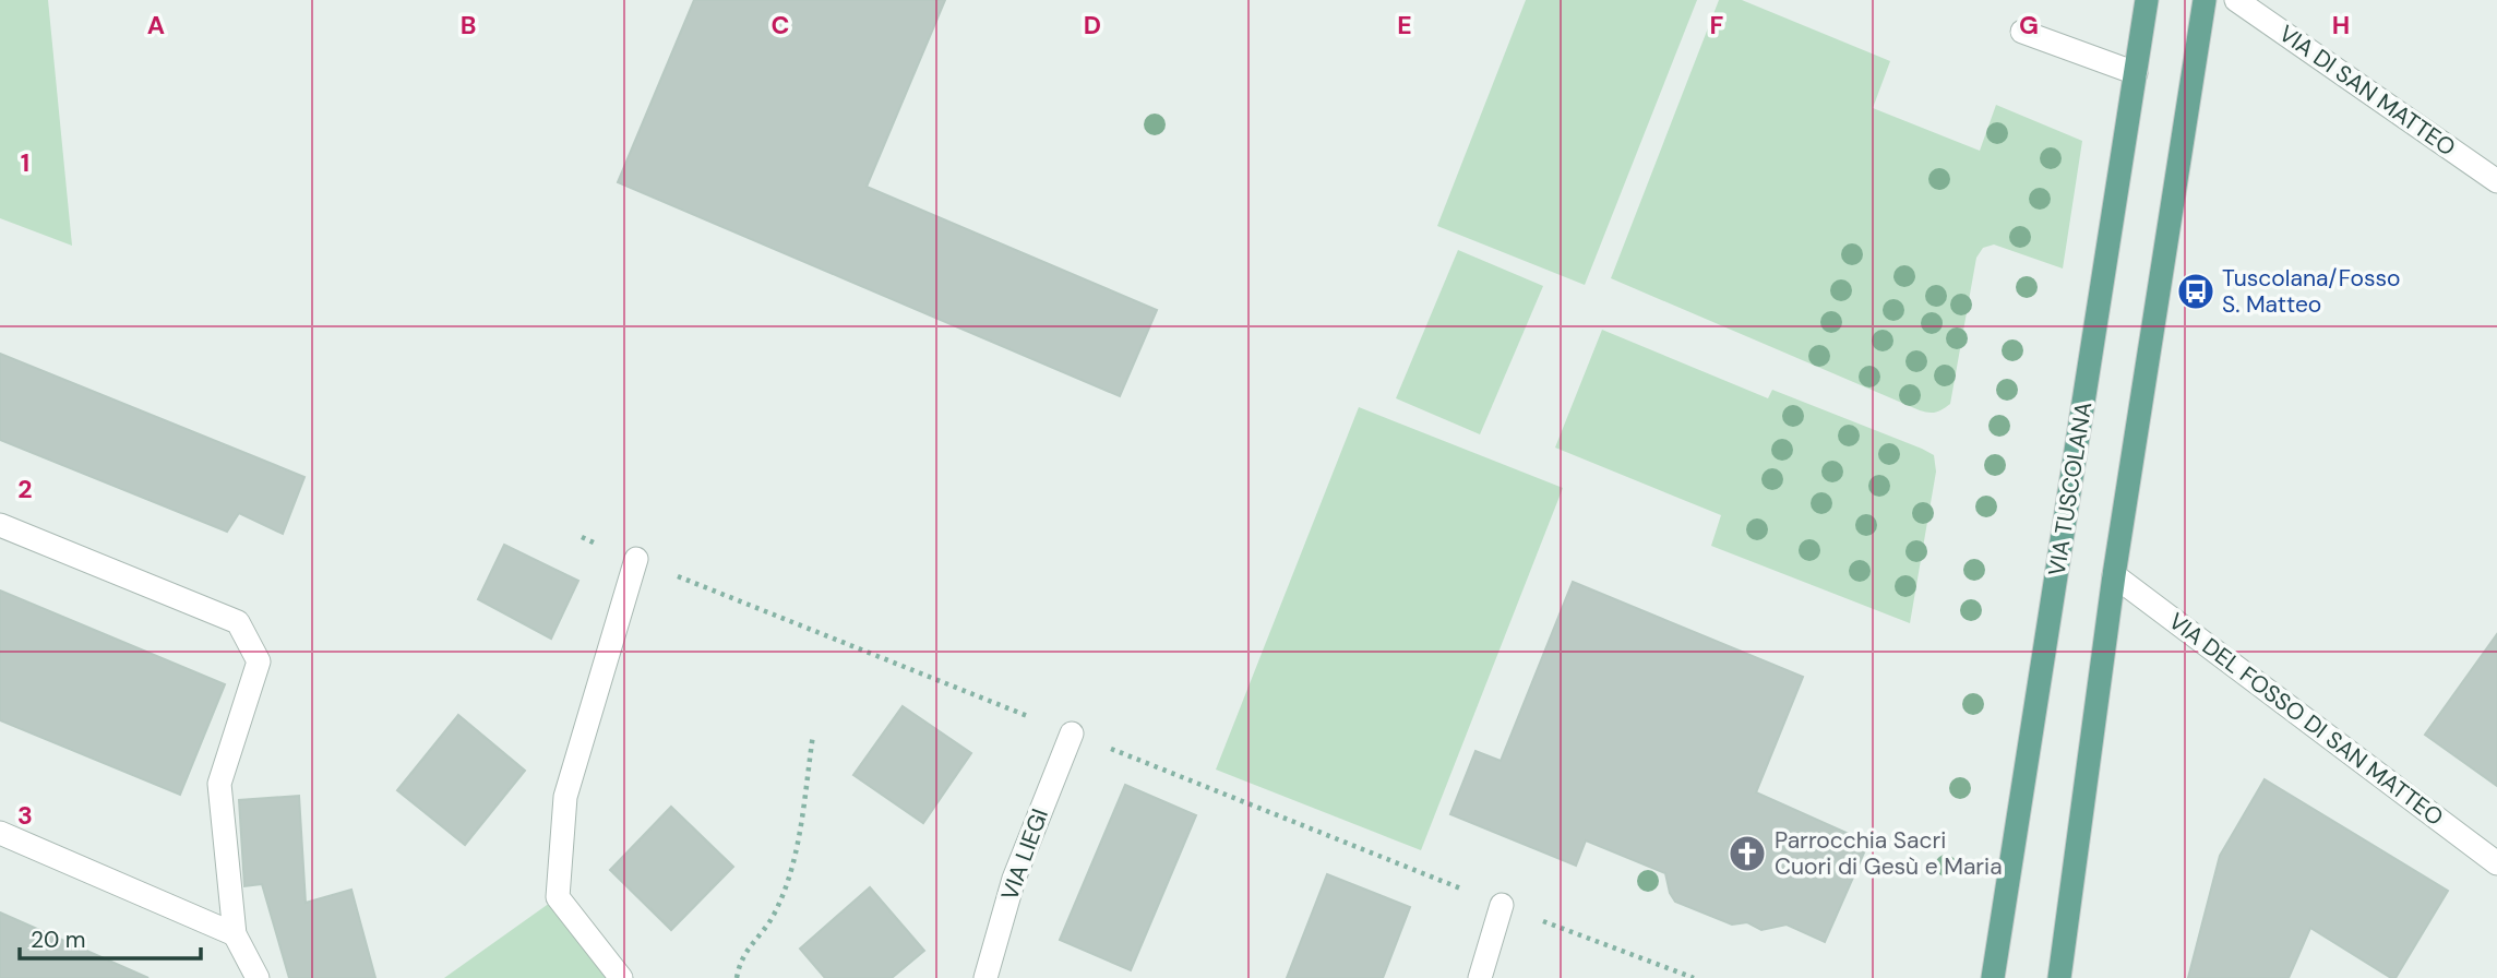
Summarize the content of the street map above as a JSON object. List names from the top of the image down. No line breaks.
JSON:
{"streets":{"main road":["VIA TUSCOLANA"],"street":["VIA DI SAN MATTEO","VIA DEL FOSSO DI SAN MATTEO","VIA LIEGI"]},"places":{"bus stop":["Tuscolana/Fosso S. Matteo"],"church":["Parrocchia Sacri Cuori di Gesù e Maria"]},"scale_bar":"20 m","grid":{"columns":["A","B","C","D","E","F","G","H"],"rows":["1","2","3"]}}
